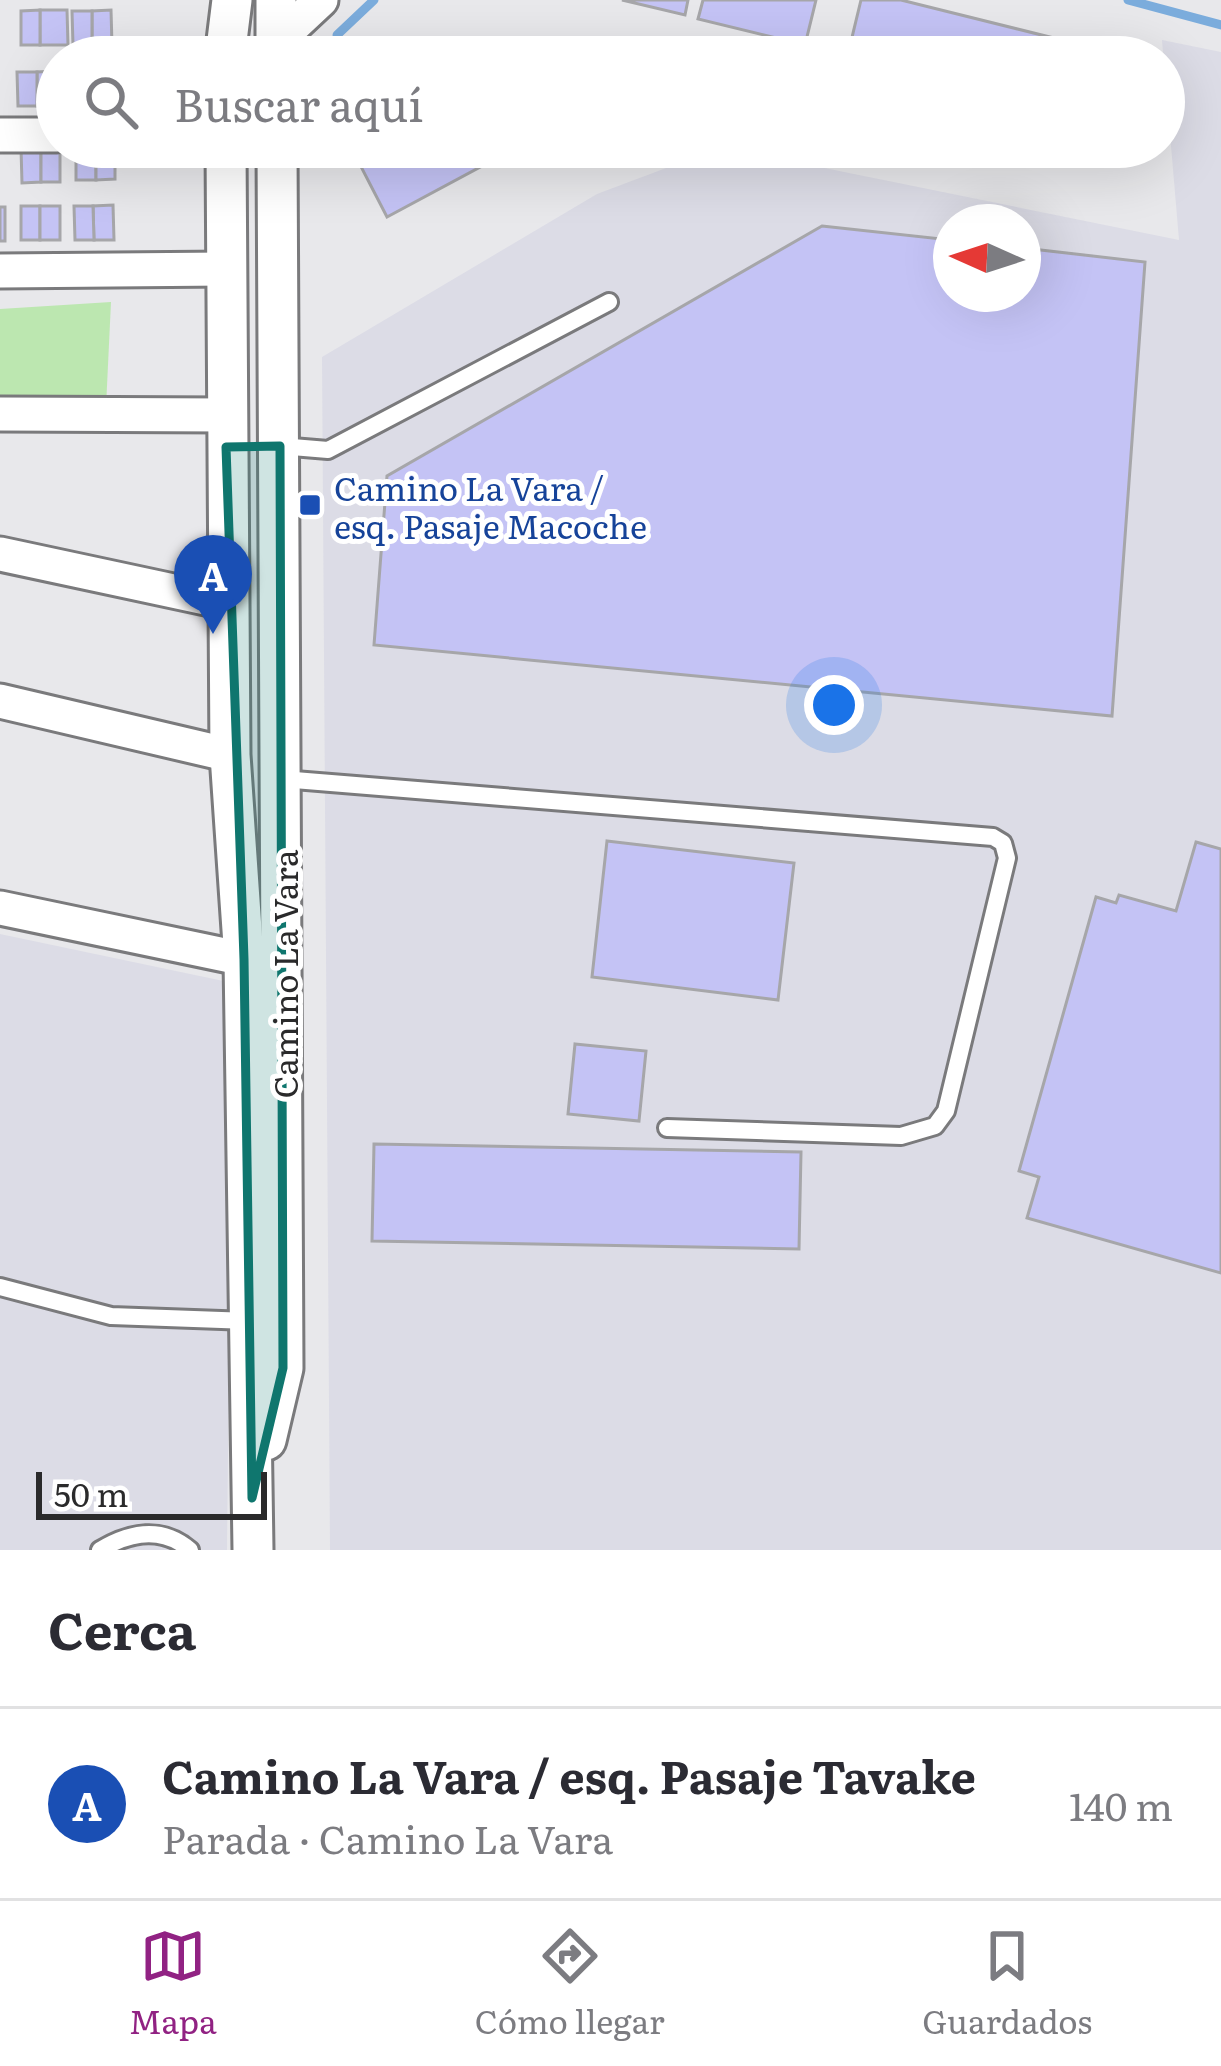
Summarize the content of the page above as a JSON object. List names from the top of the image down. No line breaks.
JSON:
{"streets":{"street":["Camino La Vara"]},"places":{"transit":["Camino La Vara / esq. Pasaje Macoche"]},"scale_bar":"50 m","north":"left","page":{"search":"Buscar aquí","pins":"A","scale":"50 m","heading":"Cerca","list":[{"mark":"A","name":"Camino La Vara / esq. Pasaje Tavake","note":"Parada · Camino La Vara","value":"140 m"}],"nav":["Mapa","Cómo llegar","Guardados"]}}
